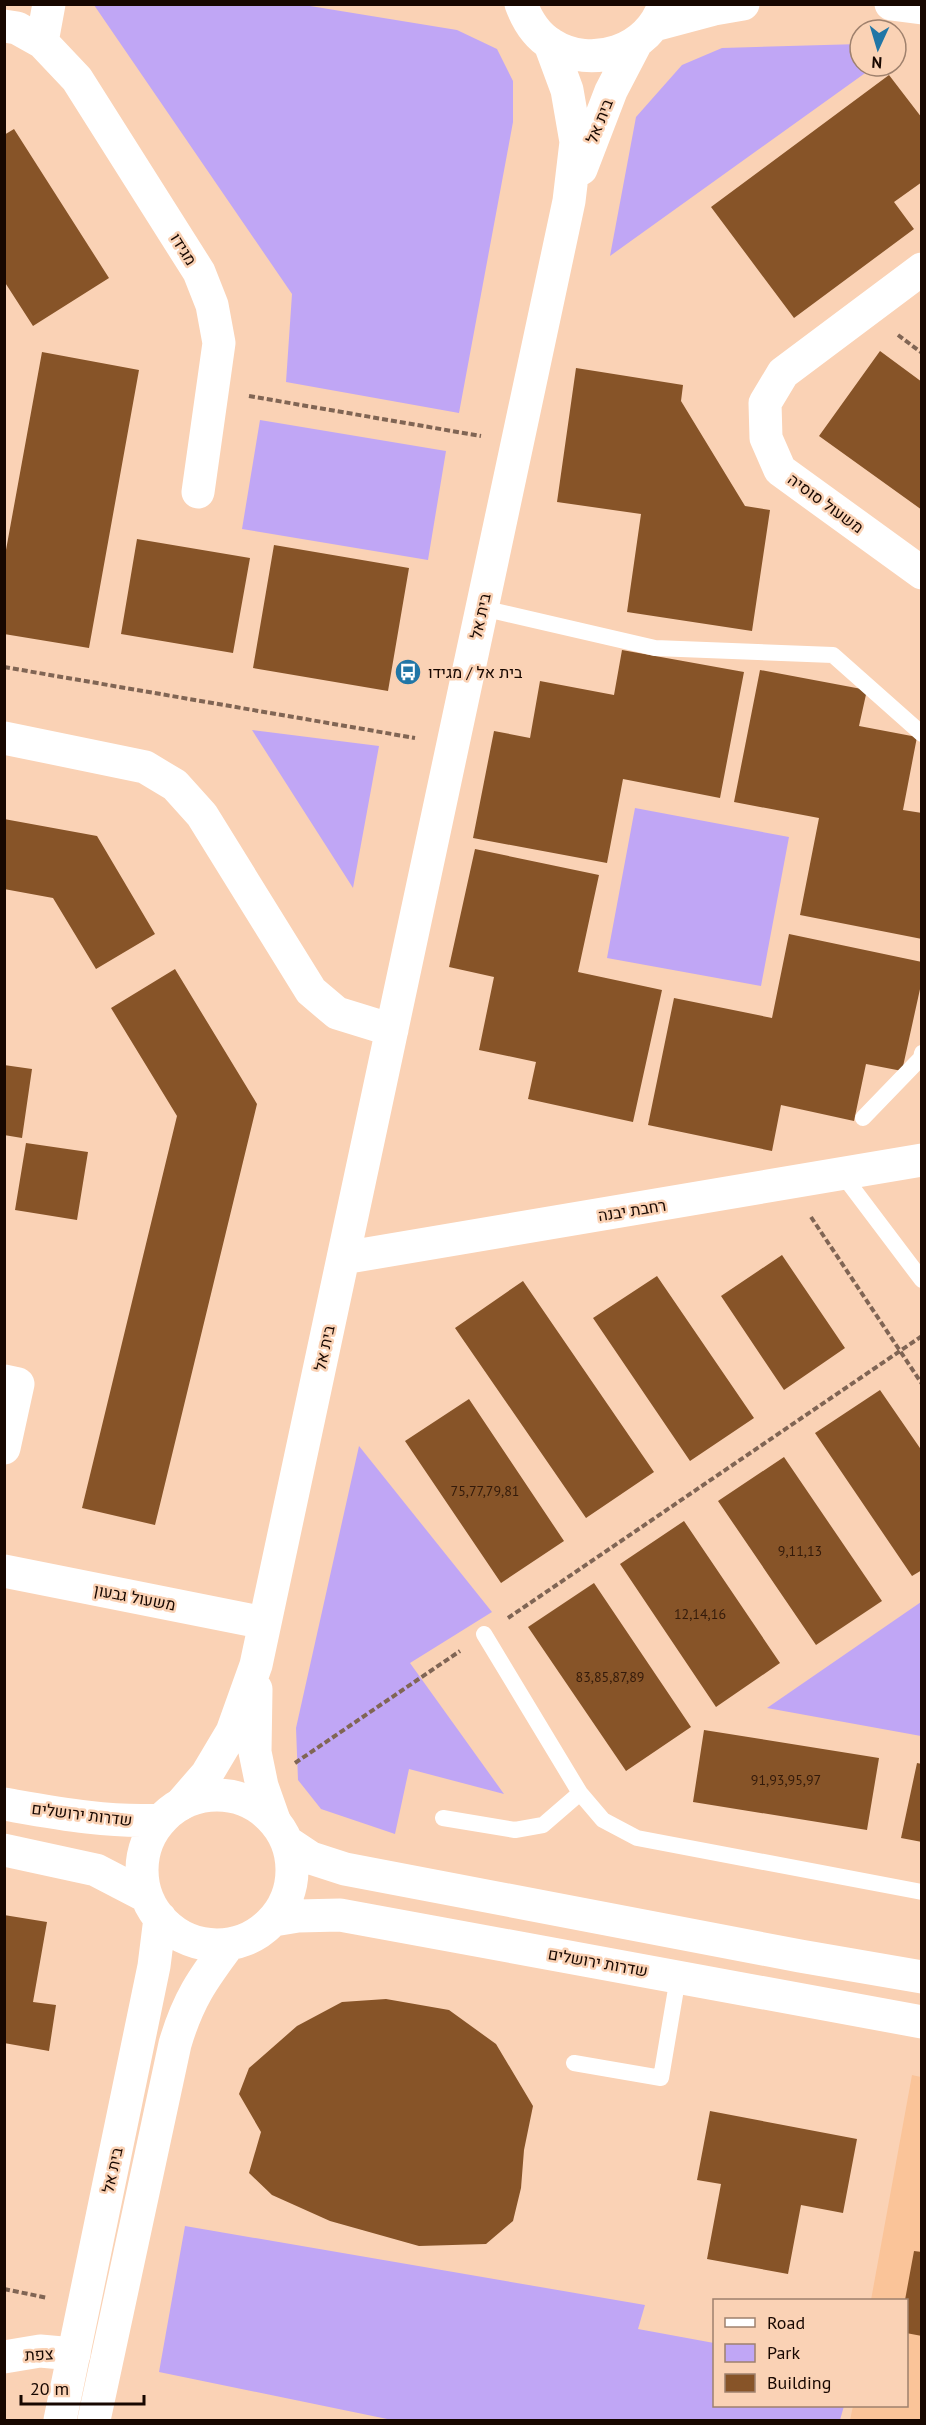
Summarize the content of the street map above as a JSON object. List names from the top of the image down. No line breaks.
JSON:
{"streets":{"street":["בית אל","מגידו","משעול סוסיה","רחבת יבנה","משעול גבעון","שדרות ירושלים","צפת"]},"crossings":[["בית אל","רחבת יבנה"],["בית אל","משעול גבעון"],["בית אל","שדרות ירושלים"],["בית אל","צפת"]],"places":{"bus stop":["בית אל / מגידו"]},"house_numbers":["75,77,79,81","9,11,13","12,14,16","83,85,87,89","91,93,95,97"],"legend":["Road","Park","Building"],"scale_bar":"20 m","north":"bottom"}
